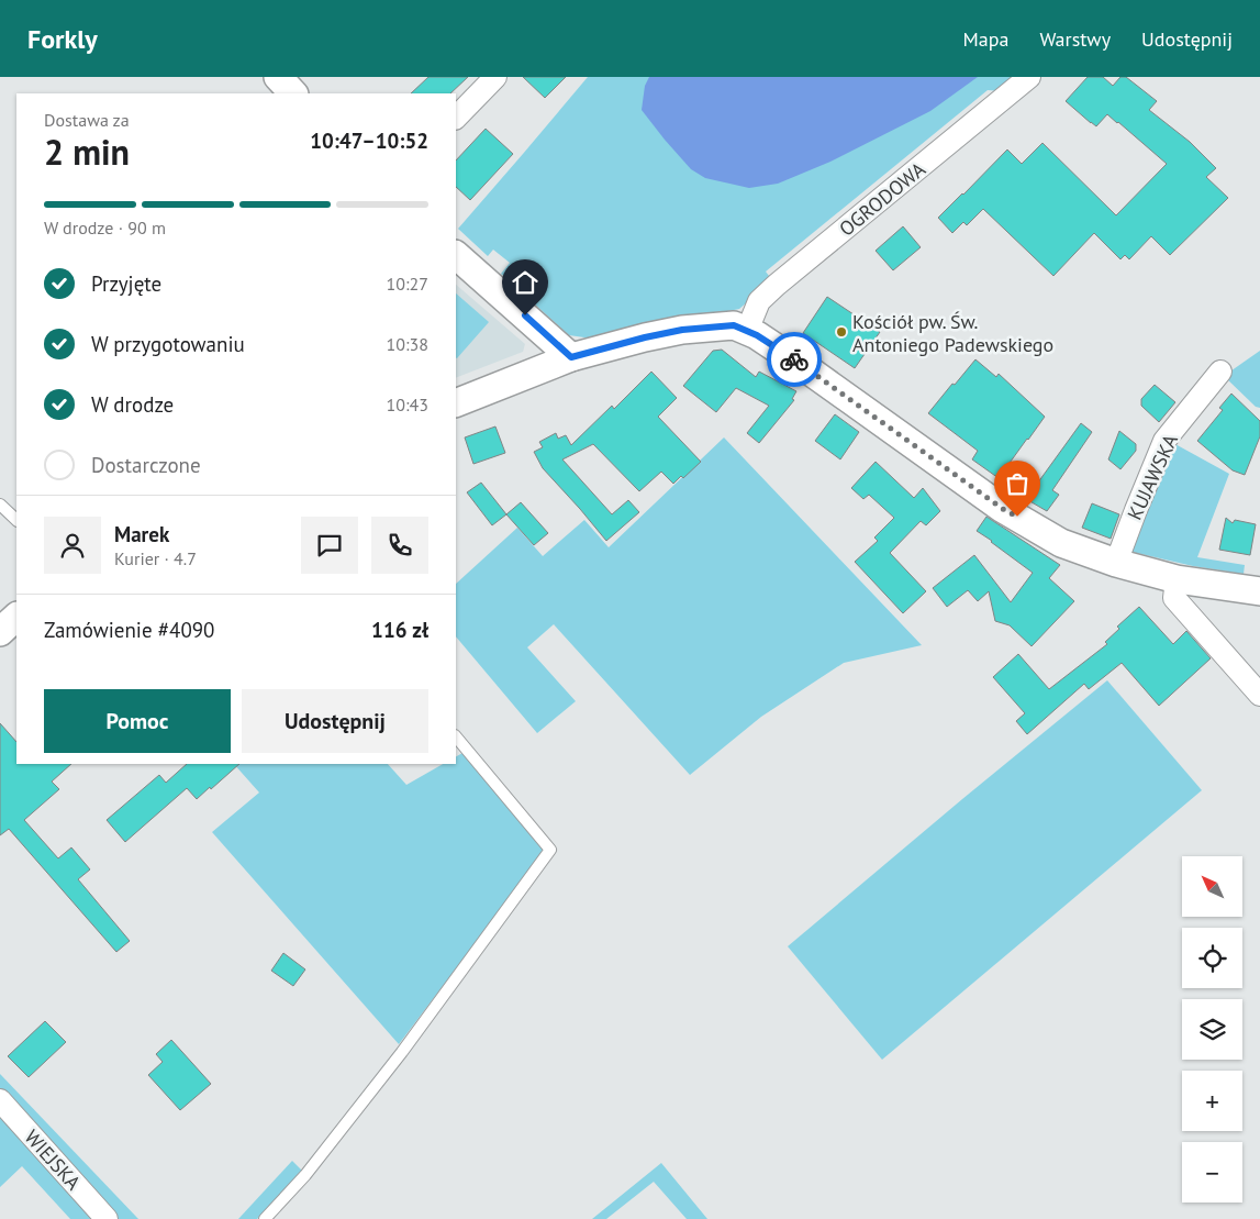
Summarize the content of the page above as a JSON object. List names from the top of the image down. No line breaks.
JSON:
{"streets":{"street":["OGRODOWA","KUJAWSKA","WIEJSKA"]},"places":["Kościół pw. Św. Antoniego Padewskiego"],"north":"top left","page":{"header":"Forkly","nav":["Mapa","Warstwy","Udostępnij"],"heading":["2 min","Dostawa za","10:47–10:52"],"panel":["Marek","Kurier · 4.7","Zamówienie #4090","116 zł"],"bar":"W drodze · 90 m","list":[["Przyjęte","10:27"],["W przygotowaniu","10:38"],["W drodze","10:43"],"Dostarczone"],"buttons":["Pomoc","Udostępnij"],"map_buttons":["+","−"]}}
